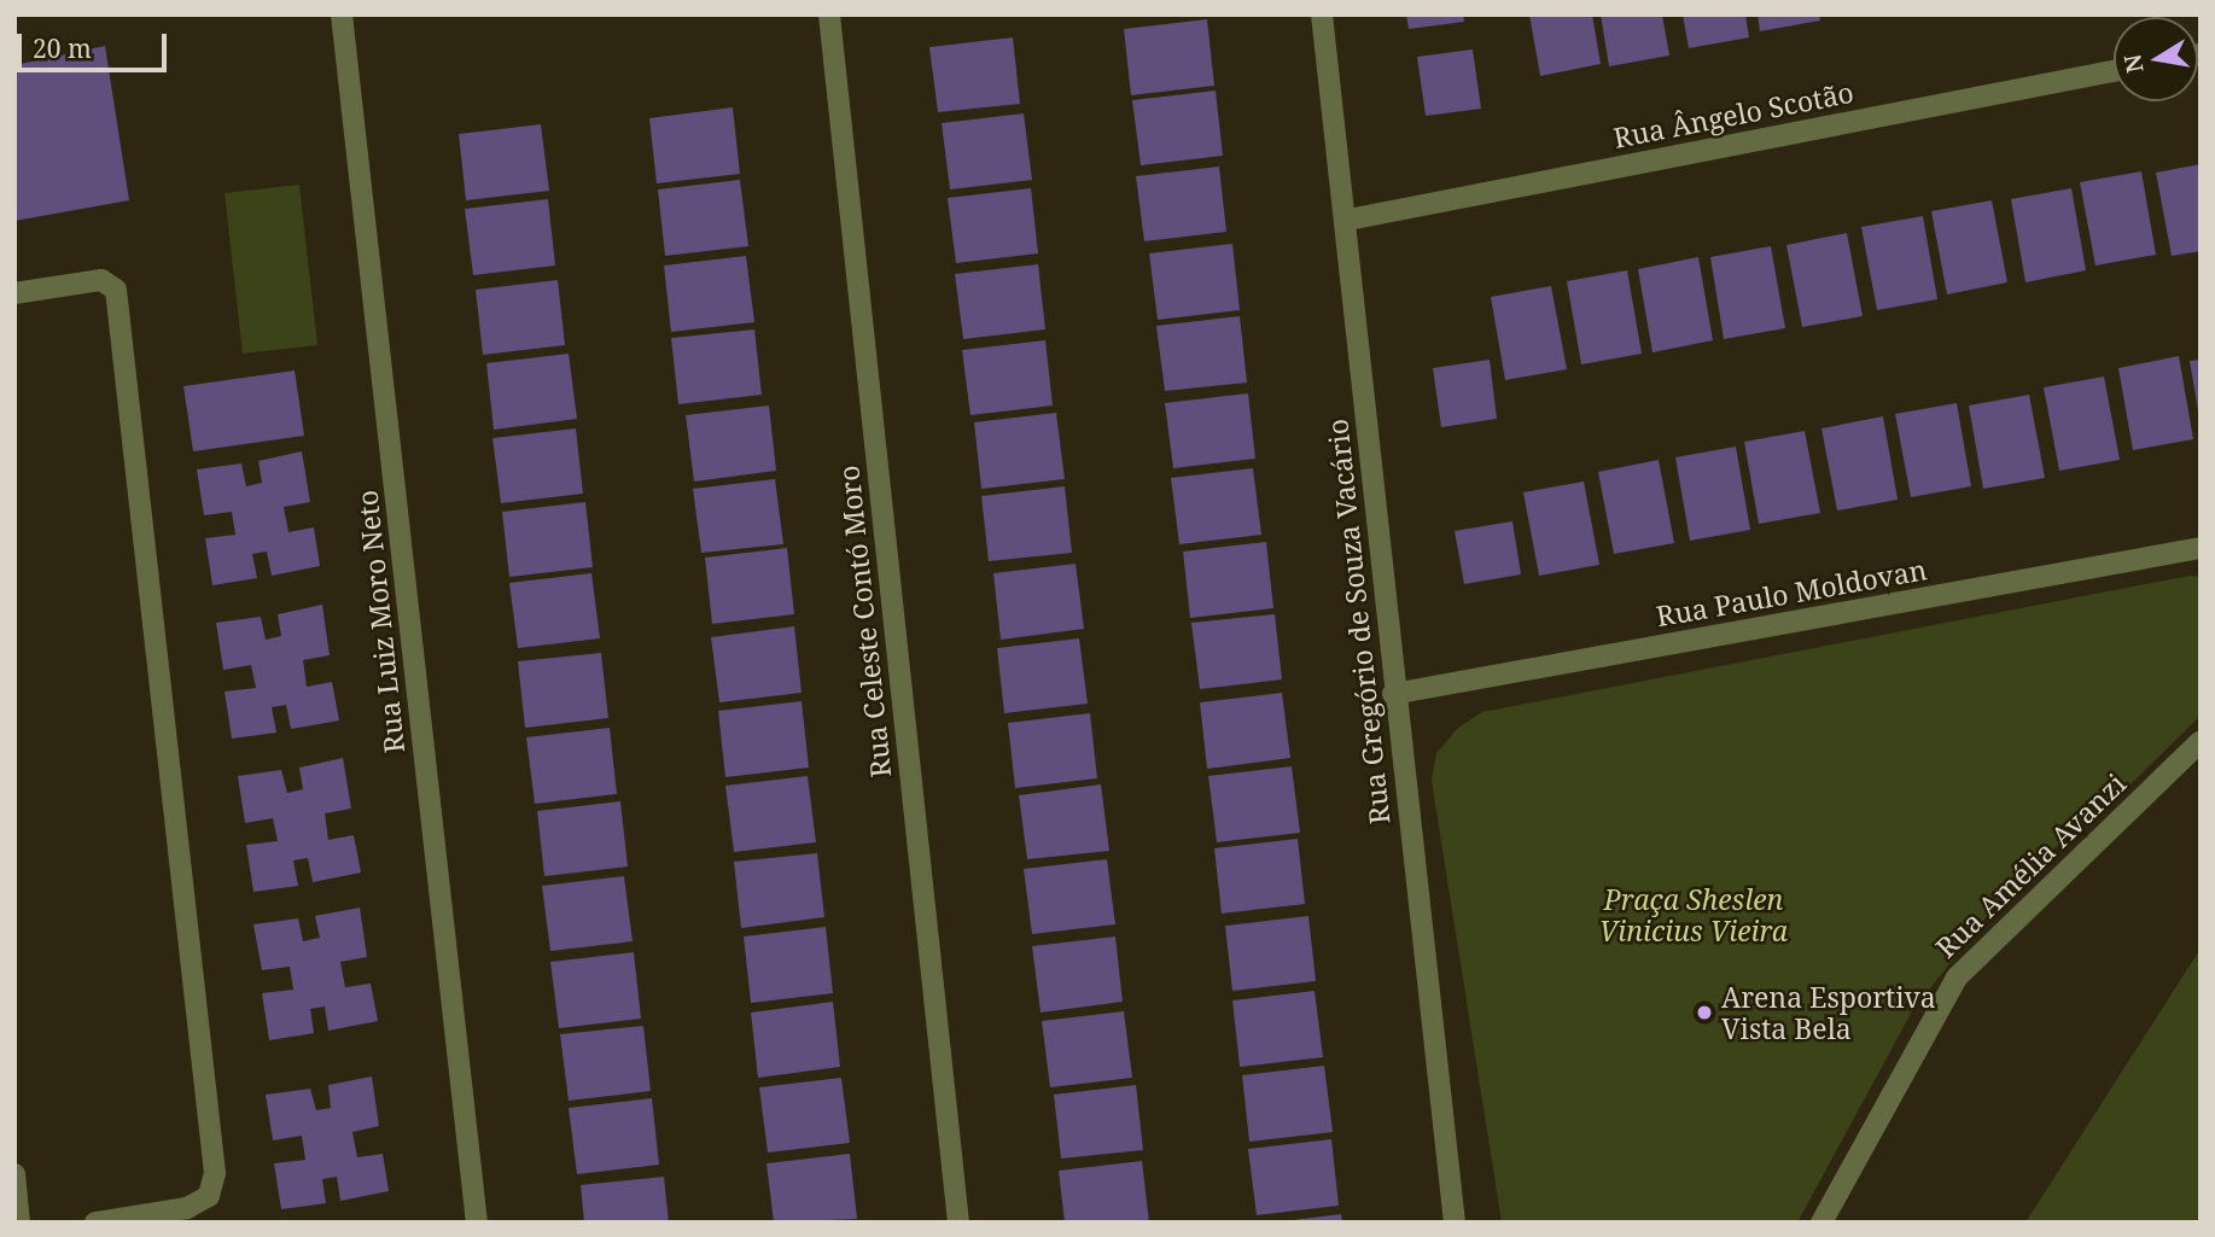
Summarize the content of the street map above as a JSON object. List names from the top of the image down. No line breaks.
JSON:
{"streets":{"street":["Rua Ângelo Scotão","Rua Paulo Moldovan","Rua Luiz Moro Neto","Rua Celeste Contó Moro","Rua Gregório de Souza Vacário","Rua Amélia Avanzi"]},"crossings":[["Rua Ângelo Scotão","Rua Gregório de Souza Vacário"],["Rua Paulo Moldovan","Rua Gregório de Souza Vacário"]],"parks":["Praça Sheslen Vinicius Vieira"],"places":["Arena Esportiva Vista Bela"],"scale_bar":"20 m","north":"left"}
